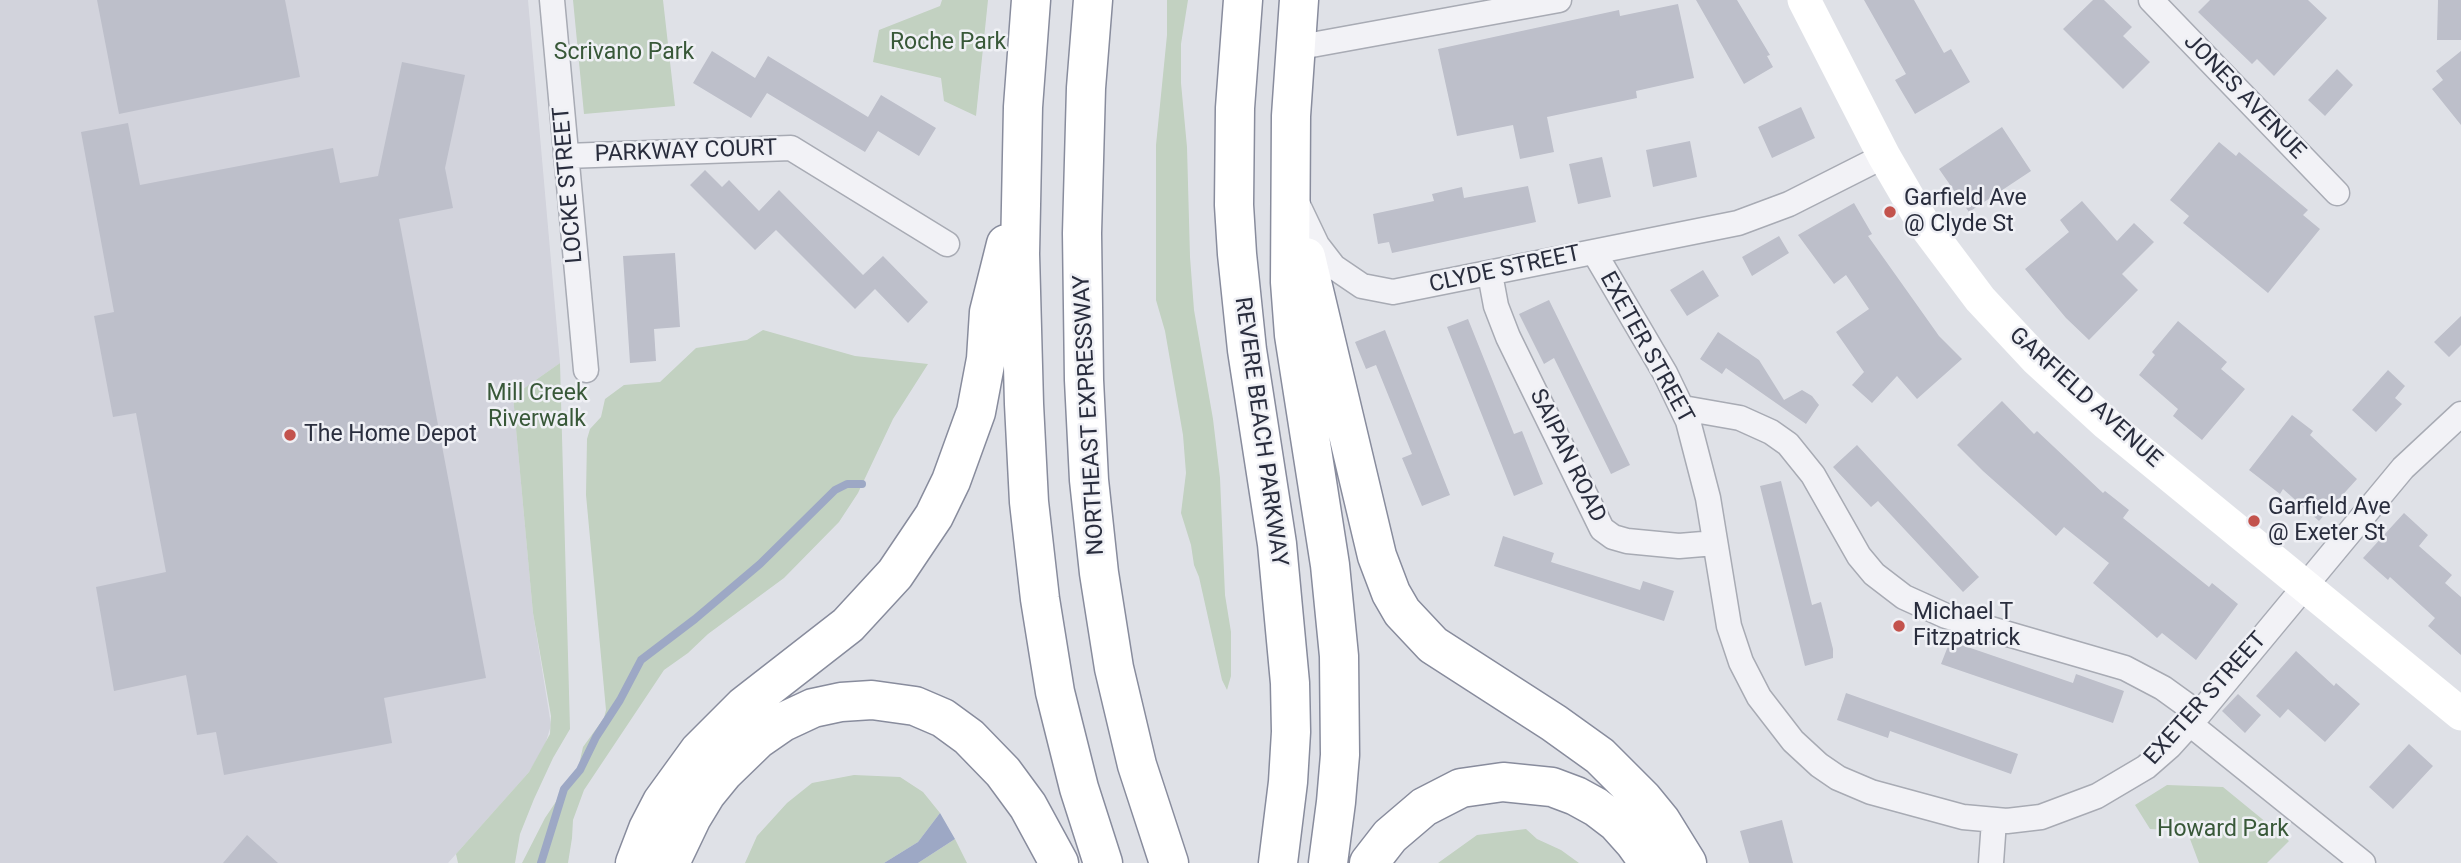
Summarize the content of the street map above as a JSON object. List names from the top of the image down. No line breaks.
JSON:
{"streets":{"highway":["NORTHEAST EXPRESSWAY","REVERE BEACH PARKWAY"],"main road":["GARFIELD AVENUE"],"street":["JONES AVENUE","PARKWAY COURT","LOCKE STREET","CLYDE STREET","EXETER STREET","SAIPAN ROAD"]},"crossings":[["PARKWAY COURT","LOCKE STREET"],["CLYDE STREET","EXETER STREET"],["CLYDE STREET","GARFIELD AVENUE"],["CLYDE STREET","REVERE BEACH PARKWAY"],["CLYDE STREET","SAIPAN ROAD"],["EXETER STREET","GARFIELD AVENUE"],["EXETER STREET","SAIPAN ROAD"]],"parks":["Roche Park","Scrivano Park","Mill Creek Riverwalk","Howard Park"],"places":["Garfield Ave @ Clyde St","The Home Depot","Garfield Ave @ Exeter St","Michael T Fitzpatrick"]}
